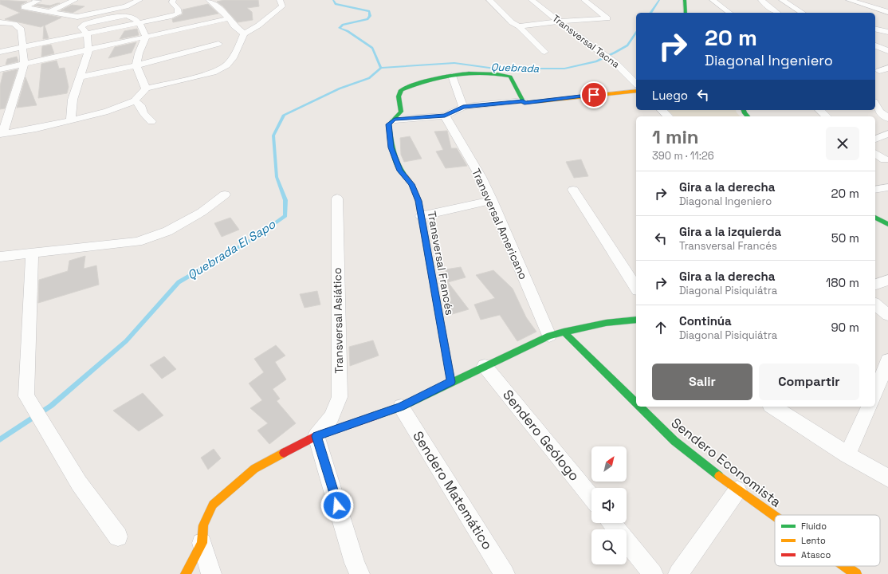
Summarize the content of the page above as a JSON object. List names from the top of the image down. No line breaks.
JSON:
{"streets":{"street":["Transversal Tacna","Transversal Americano","Transversal Francés","Transversal Asiático","Sendero Geólogo","Sendero Economista","Sendero Matemático"]},"water":["Quebrada","Quebrada El Sapo"],"legend":["Fluido","Lento","Atasco"],"north":"top right","page":{"turn":["20 m","Diagonal Ingeniero"],"then":"Luego","heading":["1 min","390 m · 11:26"],"list":[{"name":"Gira a la derecha","note":"Diagonal Ingeniero","value":"20 m"},{"name":"Gira a la izquierda","note":"Transversal Francés","value":"50 m"},{"name":"Gira a la derecha","note":"Diagonal Pisiquiátra","value":"180 m"},{"name":"Continúa","note":"Diagonal Pisiquiátra","value":"90 m"}],"buttons":["Salir","Compartir"]}}
